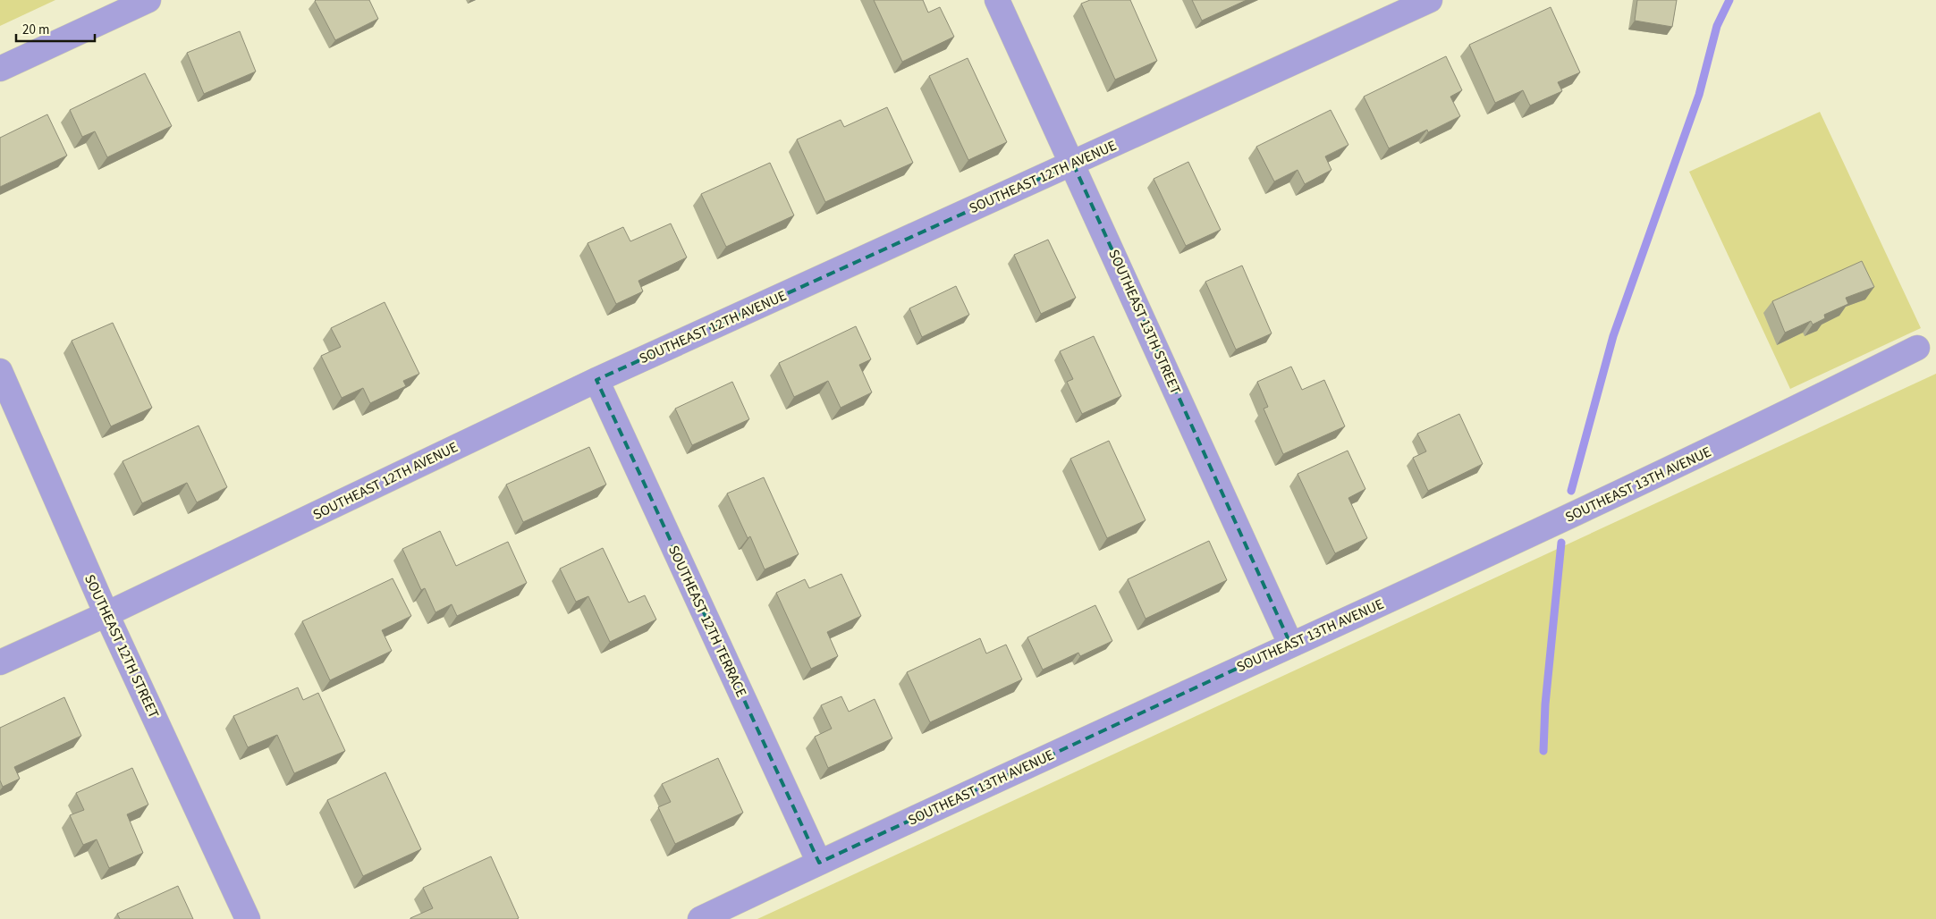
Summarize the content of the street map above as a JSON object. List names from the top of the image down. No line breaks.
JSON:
{"streets":{"street":["SOUTHEAST 12TH AVENUE","SOUTHEAST 13TH STREET","SOUTHEAST 13TH AVENUE","SOUTHEAST 12TH TERRACE","SOUTHEAST 12TH STREET"]},"crossings":[["SOUTHEAST 12TH AVENUE","SOUTHEAST 13TH STREET"],["SOUTHEAST 12TH AVENUE","SOUTHEAST 12TH TERRACE"],["SOUTHEAST 12TH AVENUE","SOUTHEAST 12TH STREET"],["SOUTHEAST 13TH STREET","SOUTHEAST 13TH AVENUE"],["SOUTHEAST 13TH AVENUE","SOUTHEAST 12TH TERRACE"]],"scale_bar":"20 m"}
